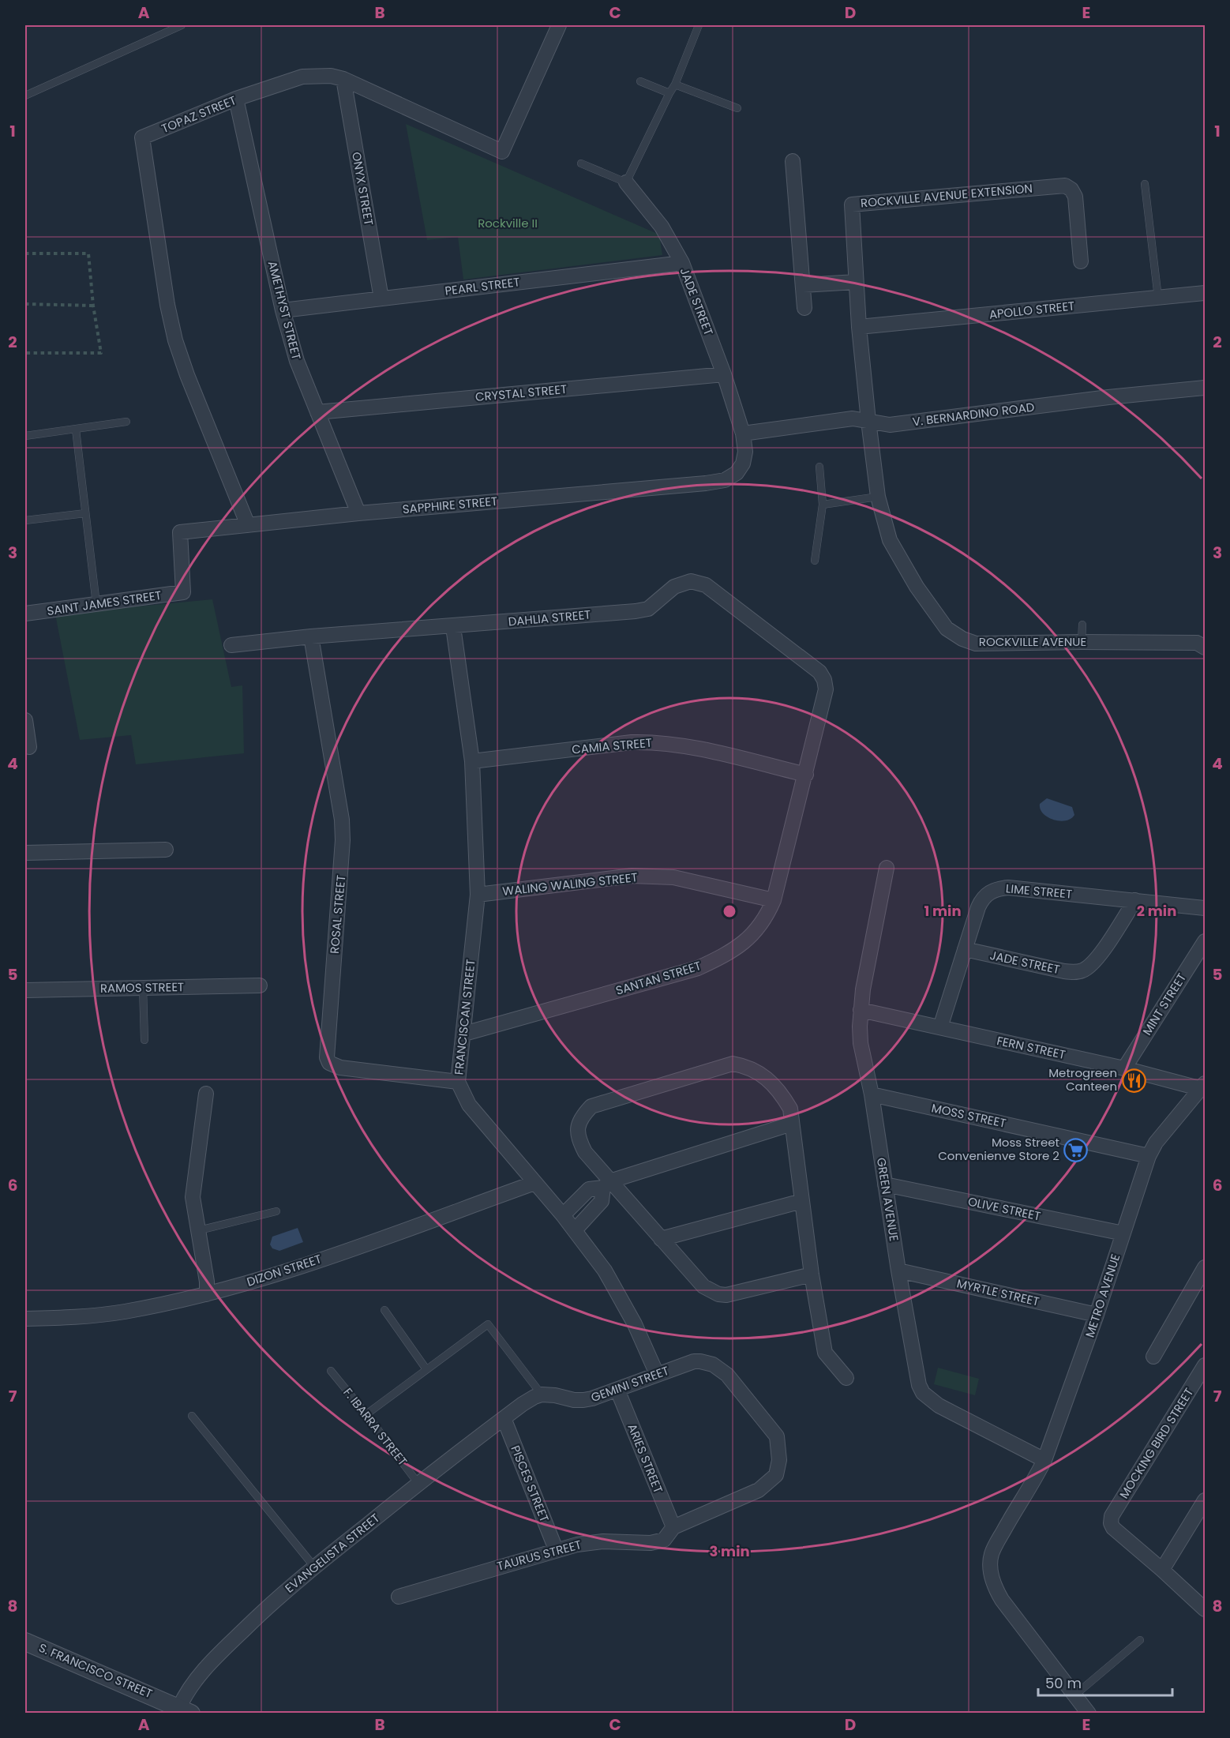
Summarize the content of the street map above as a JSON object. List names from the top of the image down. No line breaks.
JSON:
{"streets":{"street":["TOPAZ STREET","ONYX STREET","ROCKVILLE AVENUE EXTENSION","PEARL STREET","JADE STREET","AMETHYST STREET","APOLLO STREET","CRYSTAL STREET","V. BERNARDINO ROAD","SAPPHIRE STREET","SAINT JAMES STREET","DAHLIA STREET","ROCKVILLE AVENUE","CAMIA STREET","WALING WALING STREET","LIME STREET","ROSAL STREET","SANTAN STREET","RAMOS STREET","MINT STREET","FRANCISCAN STREET","FERN STREET","MOSS STREET","GREEN AVENUE","OLIVE STREET","DIZON STREET","MYRTLE STREET","METRO AVENUE","GEMINI STREET","MOCKING BIRD STREET","ARIES STREET","PISCES STREET","EVANGELISTA STREET","TAURUS STREET","S. FRANCISCO STREET"],"lane":["F. IBARRA STREET"]},"crossings":[["TOPAZ STREET","ONYX STREET"],["TOPAZ STREET","AMETHYST STREET"],["TOPAZ STREET","SAPPHIRE STREET"],["ONYX STREET","PEARL STREET"],["ROCKVILLE AVENUE EXTENSION","APOLLO STREET"],["ROCKVILLE AVENUE EXTENSION","V. BERNARDINO ROAD"],["ROCKVILLE AVENUE EXTENSION","ROCKVILLE AVENUE"],["PEARL STREET","JADE STREET"],["PEARL STREET","AMETHYST STREET"],["JADE STREET","CRYSTAL STREET"],["JADE STREET","V. BERNARDINO ROAD"],["JADE STREET","SAPPHIRE STREET"],["JADE STREET","LIME STREET"],["AMETHYST STREET","CRYSTAL STREET"],["AMETHYST STREET","SAPPHIRE STREET"],["V. BERNARDINO ROAD","SAPPHIRE STREET"],["V. BERNARDINO ROAD","ROCKVILLE AVENUE"],["SAPPHIRE STREET","SAINT JAMES STREET"],["DAHLIA STREET","ROSAL STREET"],["DAHLIA STREET","SANTAN STREET"],["DAHLIA STREET","FRANCISCAN STREET"],["CAMIA STREET","SANTAN STREET"],["CAMIA STREET","FRANCISCAN STREET"],["WALING WALING STREET","SANTAN STREET"],["WALING WALING STREET","FRANCISCAN STREET"],["LIME STREET","FERN STREET"],["ROSAL STREET","FRANCISCAN STREET"],["SANTAN STREET","FRANCISCAN STREET"],["MINT STREET","FERN STREET"],["FRANCISCAN STREET","DIZON STREET"],["FRANCISCAN STREET","GEMINI STREET"],["FERN STREET","GREEN AVENUE"],["FERN STREET","METRO AVENUE"],["MOSS STREET","GREEN AVENUE"],["MOSS STREET","METRO AVENUE"],["GREEN AVENUE","OLIVE STREET"],["GREEN AVENUE","MYRTLE STREET"],["GREEN AVENUE","METRO AVENUE"],["OLIVE STREET","METRO AVENUE"],["MYRTLE STREET","METRO AVENUE"],["GEMINI STREET","ARIES STREET"],["GEMINI STREET","TAURUS STREET"],["F. IBARRA STREET","EVANGELISTA STREET"],["ARIES STREET","TAURUS STREET"],["PISCES STREET","EVANGELISTA STREET"],["PISCES STREET","TAURUS STREET"],["EVANGELISTA STREET","S. FRANCISCO STREET"]],"parks":["Rockville II"],"places":{"restaurant":["Metrogreen Canteen"],"supermarket":["Moss Street Convenienve Store 2"]},"scale_bar":"50 m","grid":{"columns":["A","B","C","D","E"],"rows":["1","2","3","4","5","6","7","8"]},"rings":["1 min","2 min","3 min"]}
